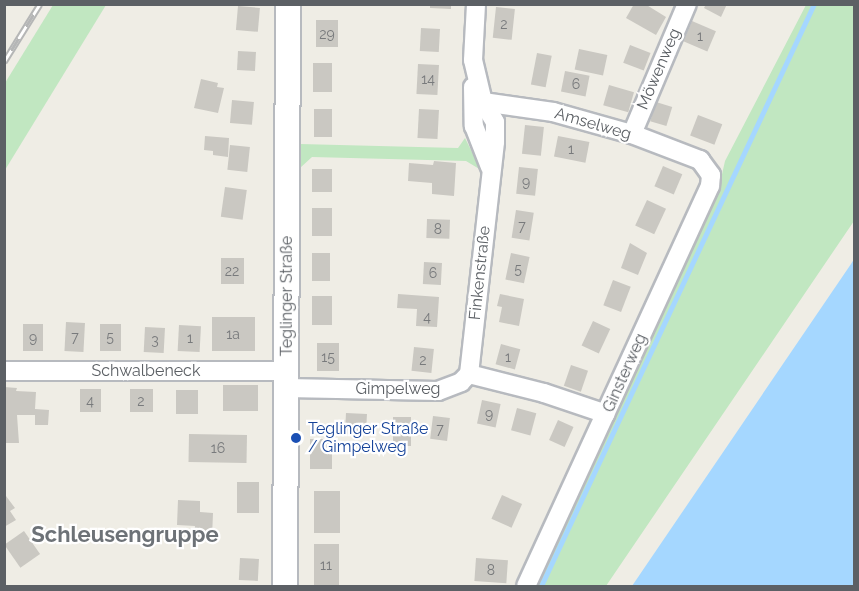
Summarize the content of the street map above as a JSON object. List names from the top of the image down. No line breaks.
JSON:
{"streets":{"street":["Möwenweg","Amselweg","Finkenstraße","Teglinger Straße","Schwalbeneck","Ginsterweg","Gimpelweg"]},"crossings":[["Möwenweg","Amselweg"],["Amselweg","Finkenstraße"],["Amselweg","Ginsterweg"],["Finkenstraße","Gimpelweg"],["Teglinger Straße","Schwalbeneck"],["Teglinger Straße","Gimpelweg"],["Schwalbeneck","Gimpelweg"]],"districts":["Schleusengruppe"],"places":["Teglinger Straße / Gimpelweg"],"house_numbers":["2","29","1","14","6","1","9","7","8","5","22","6","4","1a","7","5","9","1","3","15","1","2","4","2","9","7","16","11","8"]}
